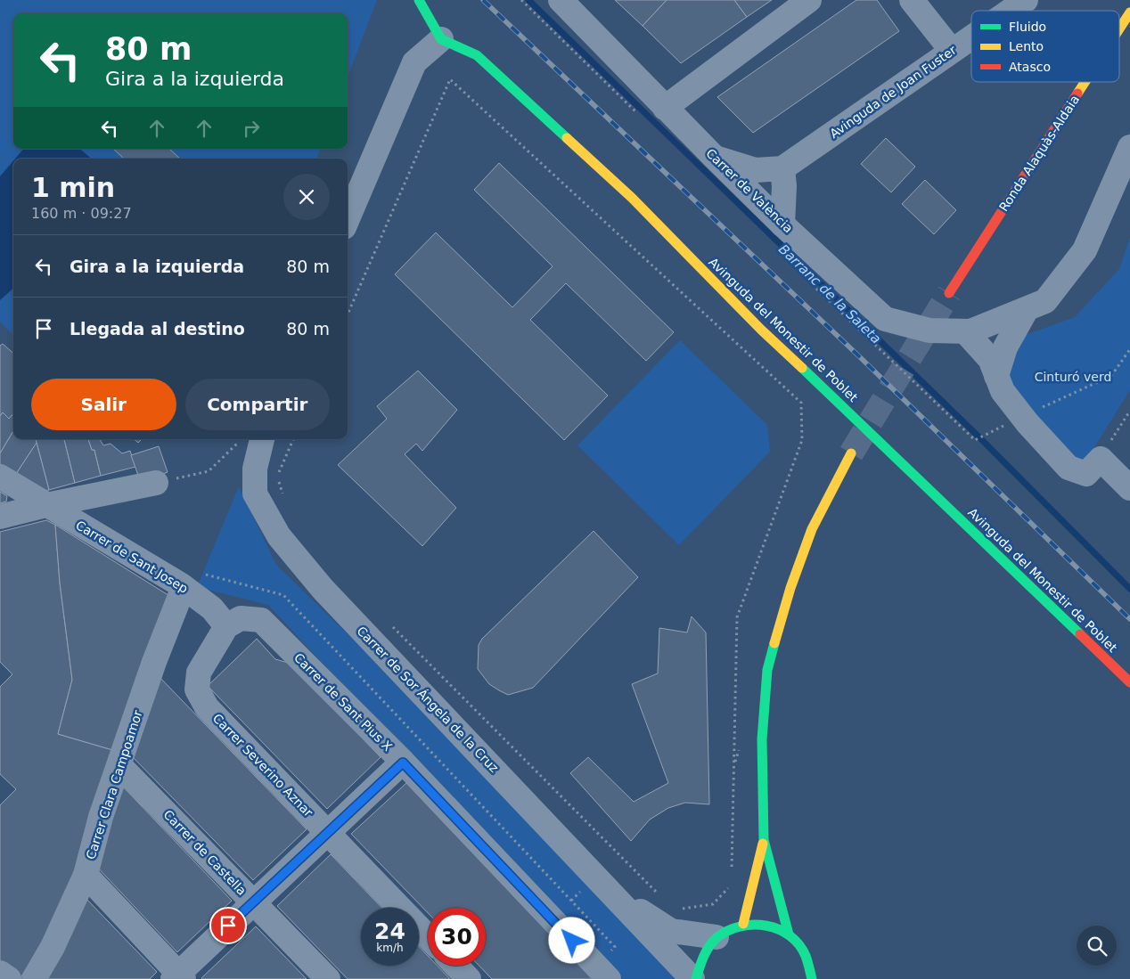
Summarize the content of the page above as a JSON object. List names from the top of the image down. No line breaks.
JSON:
{"streets":{"street":["Avinguda de Joan Fuster","Ronda Alaquàs-Aldaia","Carrer de València","Avinguda del Monestir de Poblet","Carrer de Sant Josep","Carrer de Sor Ángela de la Cruz","Carrer de Sant Pius X","Carrer Severino Aznar","Carrer Clara Campoamor","Carrer de Castella"]},"crossings":[["Avinguda de Joan Fuster","Carrer de València"],["Carrer de Sant Josep","Carrer de Sant Pius X"],["Carrer de Sant Josep","Carrer Severino Aznar"],["Carrer de Sant Josep","Carrer Clara Campoamor"],["Carrer de Sant Pius X","Carrer Severino Aznar"],["Carrer Clara Campoamor","Carrer de Castella"]],"water":["Barranc de la Saleta"],"parks":["Cinturó verd"],"legend":["Fluido","Lento","Atasco"],"page":{"turn":["80 m","Gira a la izquierda"],"heading":["1 min","160 m · 09:27"],"list":[{"name":"Gira a la izquierda","value":"80 m"},{"name":"Llegada al destino","value":"80 m"}],"buttons":["Salir","Compartir"],"speed":"24 km/h","limit":"30"}}
